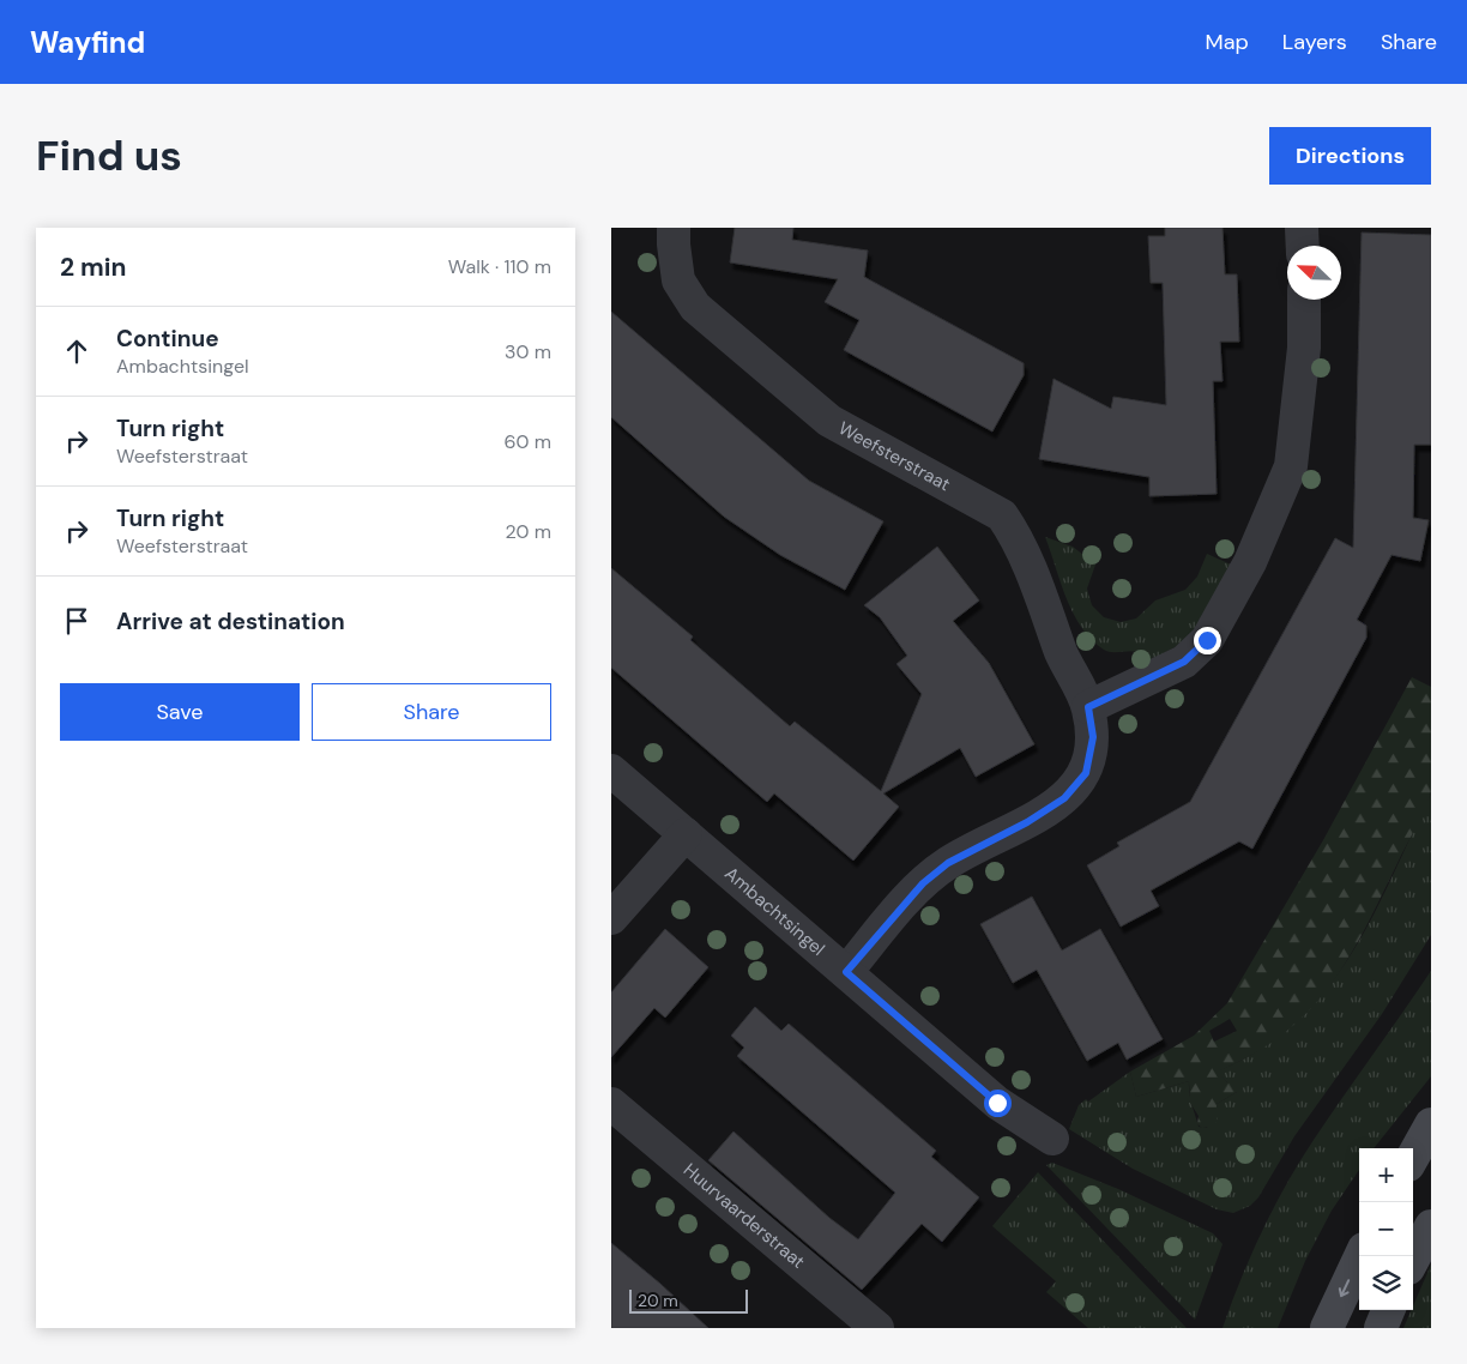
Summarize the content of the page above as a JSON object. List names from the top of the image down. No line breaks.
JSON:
{"streets":{"street":["Weefsterstraat","Ambachtsingel","Huurvaarderstraat"]},"crossings":[["Weefsterstraat","Ambachtsingel"]],"scale_bar":"20 m","north":"top left","page":{"header":"Wayfind","nav":["Map","Layers","Share"],"buttons":["Directions",["Save","Share"]],"title":"Find us","heading":["2 min","Walk · 110 m"],"list":[["Continue","Ambachtsingel","30 m"],["Turn right","Weefsterstraat","60 m"],["Turn right","Weefsterstraat","20 m"],"Arrive at destination"],"map_buttons":["+","−"],"scale":"20 m"}}
